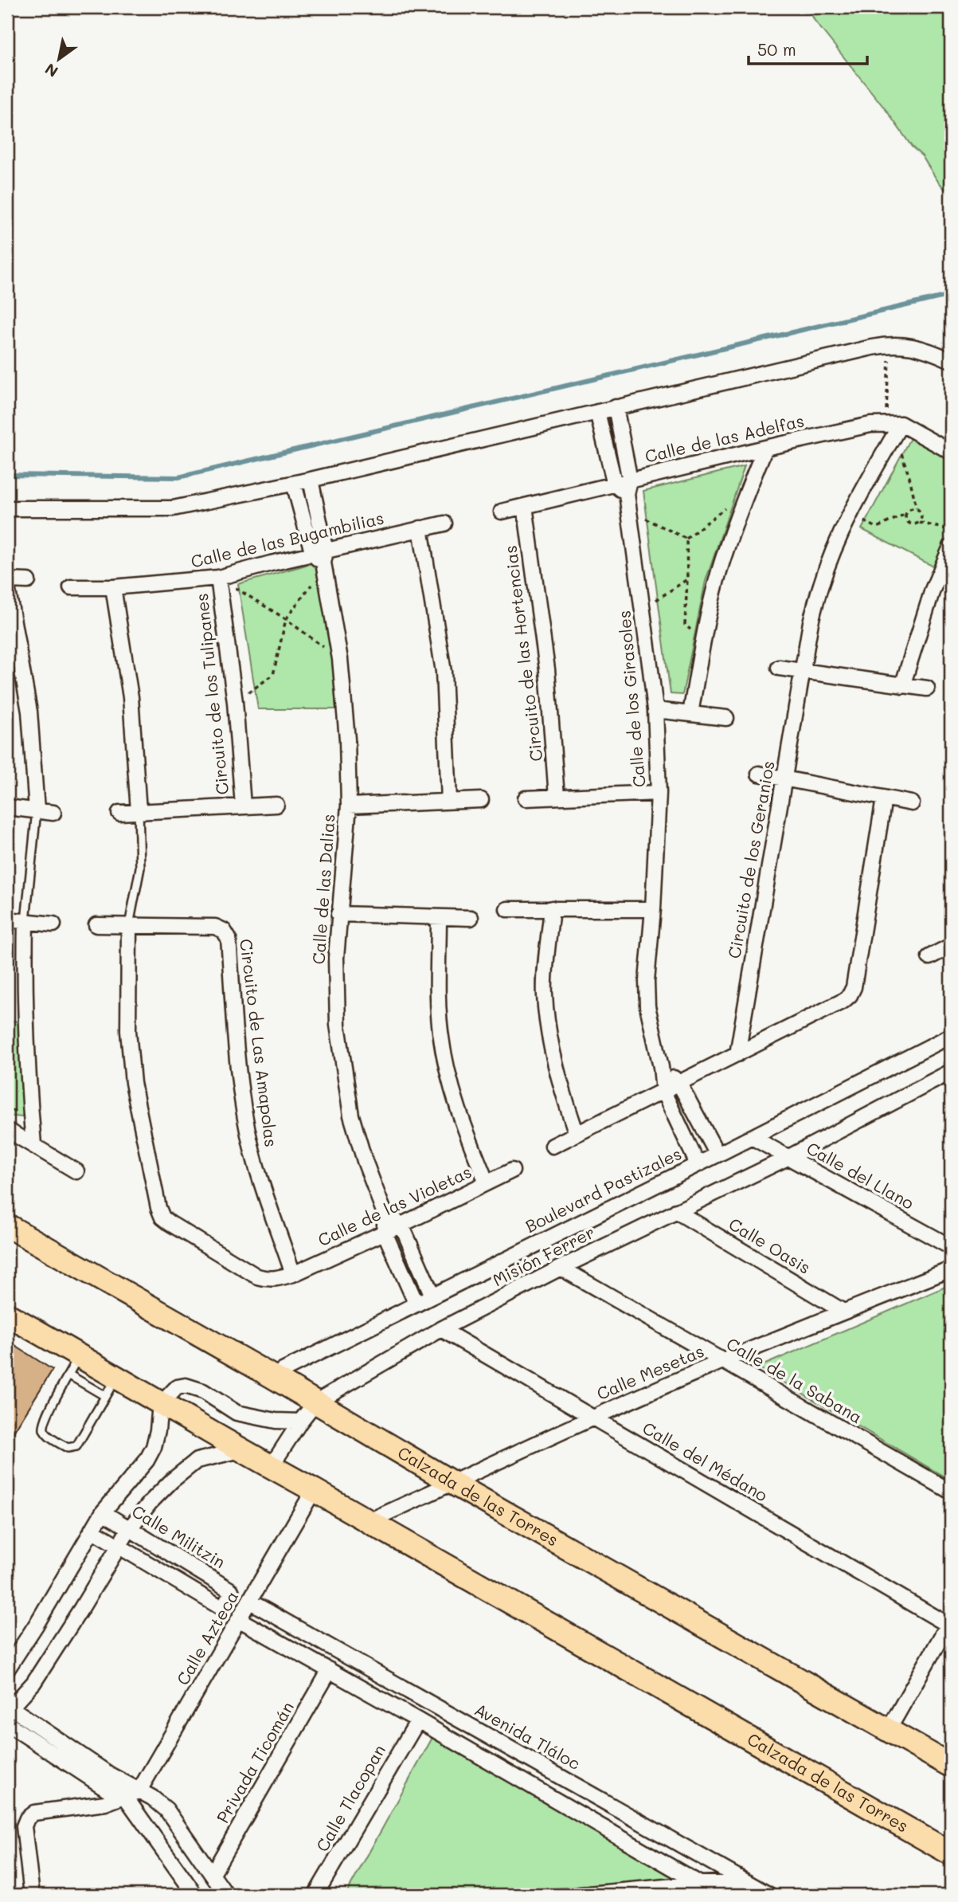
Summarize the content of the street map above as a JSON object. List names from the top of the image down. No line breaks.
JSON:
{"streets":{"main road":["Calzada de las Torres"],"street":["Calle de las Adelfas","Calle de las Bugambilias","Circuito de las Hortencias","Circuito de los Tulipanes","Calle de los Girasoles","Circuito de los Geranios","Calle de las Dalias","Circuito de Las Amapolas","Calle del Llano","Boulevard Pastizales","Calle de las Violetas","Calle Oasis","Misión Ferrer","Calle Mesetas","Calle de la Sabana","Calle del Médano","Calle Militzin","Calle Azteca","Avenida Tláloc","Privada Ticomán","Calle Tlacopan"]},"crossings":[["Calle de las Adelfas","Circuito de las Hortencias"],["Calle de las Adelfas","Calle de los Girasoles"],["Calle de las Adelfas","Circuito de los Geranios"],["Calle de las Bugambilias","Circuito de los Tulipanes"],["Calle de las Bugambilias","Calle de las Dalias"],["Calle de los Girasoles","Boulevard Pastizales"],["Calle de las Dalias","Boulevard Pastizales"],["Calle de las Dalias","Calle de las Violetas"],["Circuito de Las Amapolas","Calle de las Violetas"],["Calle del Llano","Boulevard Pastizales"],["Calle del Llano","Misión Ferrer"],["Boulevard Pastizales","Calzada de las Torres"],["Calle Oasis","Misión Ferrer"],["Calle Oasis","Calle Mesetas"],["Misión Ferrer","Calle de la Sabana"],["Misión Ferrer","Calle del Médano"],["Misión Ferrer","Calzada de las Torres"],["Calle Mesetas","Calle de la Sabana"],["Calle Mesetas","Calle del Médano"],["Calle Mesetas","Calzada de las Torres"],["Calzada de las Torres","Calle Azteca"],["Calle Azteca","Avenida Tláloc"]],"scale_bar":"50 m","north":"bottom left"}
